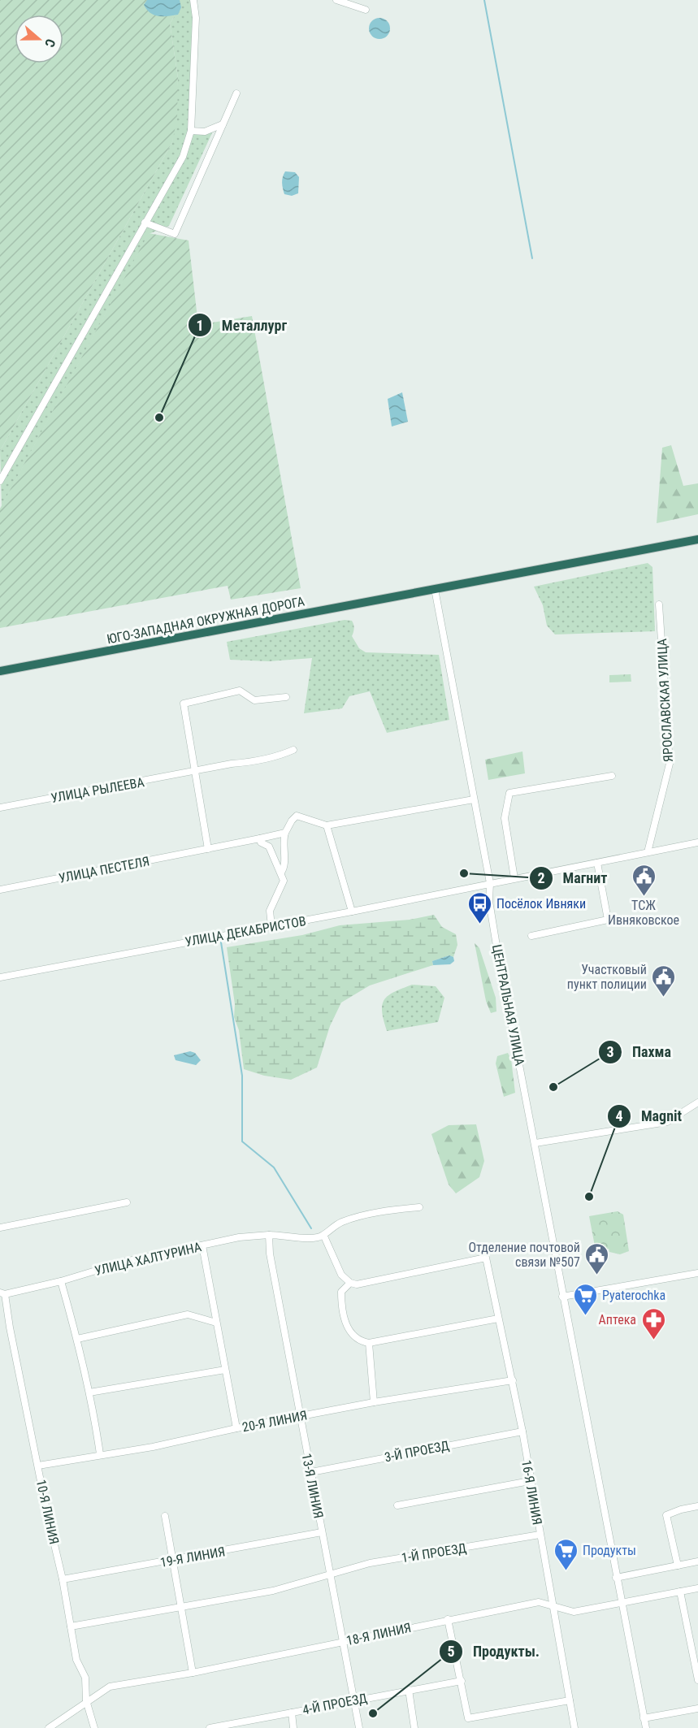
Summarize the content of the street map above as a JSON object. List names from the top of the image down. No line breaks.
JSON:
{"streets":{"highway":["ЮГО-ЗАПАДНАЯ ОКРУЖНАЯ ДОРОГА"],"street":["ЯРОСЛАВСКАЯ УЛИЦА","УЛИЦА РЫЛЕЕВА","УЛИЦА ПЕСТЕЛЯ","УЛИЦА ДЕКАБРИСТОВ","ЦЕНТРАЛЬНАЯ УЛИЦА","УЛИЦА ХАЛТУРИНА","20-Я ЛИНИЯ","3-Й ПРОЕЗД","13-Я ЛИНИЯ","16-Я ЛИНИЯ","10-Я ЛИНИЯ","1-Й ПРОЕЗД","19-Я ЛИНИЯ","18-Я ЛИНИЯ","4-Й ПРОЕЗД"]},"crossings":[["ЮГО-ЗАПАДНАЯ ОКРУЖНАЯ ДОРОГА","ЦЕНТРАЛЬНАЯ УЛИЦА"],["ЯРОСЛАВСКАЯ УЛИЦА","УЛИЦА ДЕКАБРИСТОВ"],["УЛИЦА ДЕКАБРИСТОВ","ЦЕНТРАЛЬНАЯ УЛИЦА"],["УЛИЦА ХАЛТУРИНА","13-Я ЛИНИЯ"],["УЛИЦА ХАЛТУРИНА","10-Я ЛИНИЯ"],["20-Я ЛИНИЯ","13-Я ЛИНИЯ"],["20-Я ЛИНИЯ","16-Я ЛИНИЯ"],["20-Я ЛИНИЯ","10-Я ЛИНИЯ"],["3-Й ПРОЕЗД","13-Я ЛИНИЯ"],["3-Й ПРОЕЗД","16-Я ЛИНИЯ"],["13-Я ЛИНИЯ","1-Й ПРОЕЗД"],["13-Я ЛИНИЯ","19-Я ЛИНИЯ"],["13-Я ЛИНИЯ","18-Я ЛИНИЯ"],["13-Я ЛИНИЯ","4-Й ПРОЕЗД"],["16-Я ЛИНИЯ","1-Й ПРОЕЗД"],["16-Я ЛИНИЯ","18-Я ЛИНИЯ"],["10-Я ЛИНИЯ","1-Й ПРОЕЗД"],["10-Я ЛИНИЯ","19-Я ЛИНИЯ"],["10-Я ЛИНИЯ","18-Я ЛИНИЯ"]],"places":{"other":["Металлург","Магнит","Пахма","Magnit","Продукты."],"public building":["ТСЖ Ивняковское","Участковый пункт полиции","Отделение почтовой связи №507"],"bus stop":["Посёлок Ивняки"],"supermarket":["Pyaterochka","Продукты"],"pharmacy":["Аптека"]},"north":"right"}
